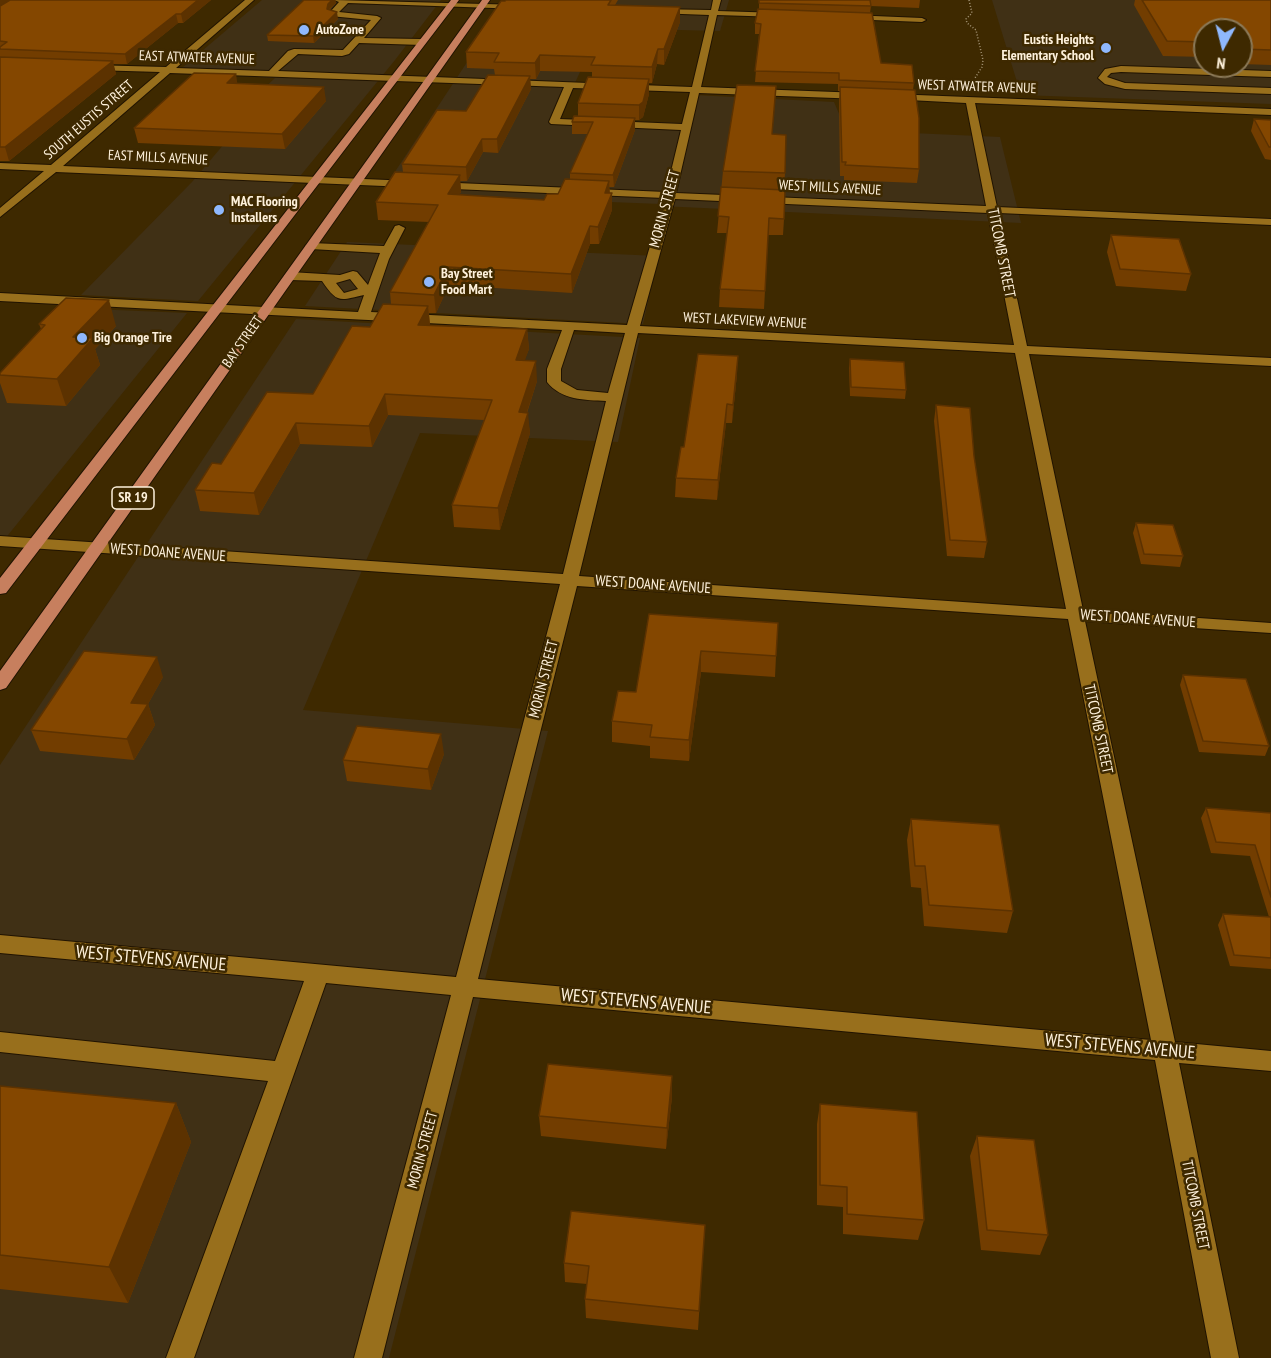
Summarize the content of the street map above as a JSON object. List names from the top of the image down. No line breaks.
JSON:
{"streets":{"main road":["BAY STREET","SR 19"],"street":["EAST ATWATER AVENUE","WEST ATWATER AVENUE","SOUTH EUSTIS STREET","EAST MILLS AVENUE","WEST MILLS AVENUE","MORIN STREET","TITCOMB STREET","WEST LAKEVIEW AVENUE","WEST DOANE AVENUE","WEST STEVENS AVENUE"]},"crossings":[["EAST ATWATER AVENUE","SOUTH EUSTIS STREET"],["WEST ATWATER AVENUE","TITCOMB STREET"],["SOUTH EUSTIS STREET","EAST MILLS AVENUE"],["EAST MILLS AVENUE","WEST MILLS AVENUE"],["WEST MILLS AVENUE","MORIN STREET"],["WEST MILLS AVENUE","TITCOMB STREET"],["WEST MILLS AVENUE","BAY STREET"],["MORIN STREET","WEST LAKEVIEW AVENUE"],["MORIN STREET","WEST DOANE AVENUE"],["MORIN STREET","WEST STEVENS AVENUE"],["TITCOMB STREET","WEST LAKEVIEW AVENUE"],["TITCOMB STREET","WEST DOANE AVENUE"],["TITCOMB STREET","WEST STEVENS AVENUE"],["WEST LAKEVIEW AVENUE","BAY STREET"],["BAY STREET","WEST DOANE AVENUE"]],"places":["AutoZone","Eustis Heights Elementary School","MAC Flooring Installers","Bay Street Food Mart","Big Orange Tire"],"north":"bottom"}
